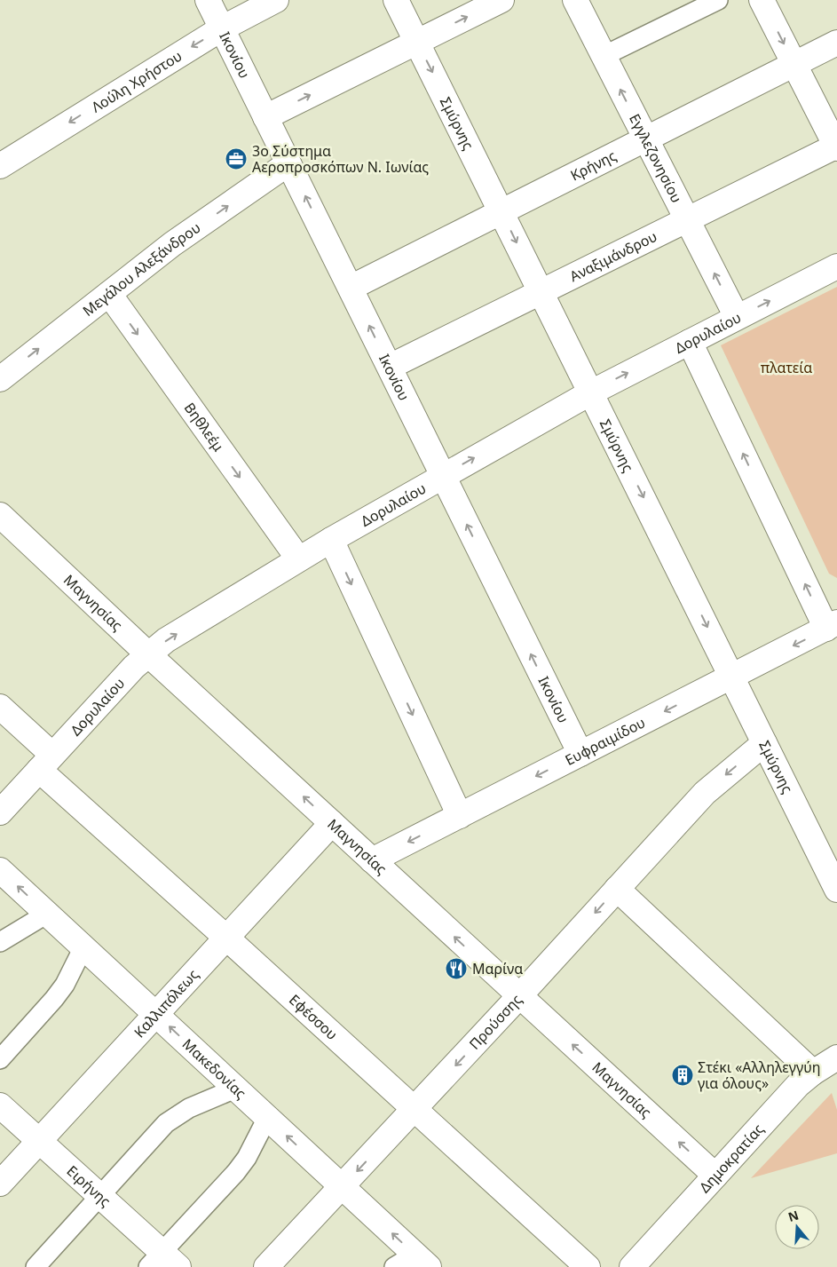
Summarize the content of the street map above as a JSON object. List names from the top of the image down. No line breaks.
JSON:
{"streets":{"street":["Ικονίου","Λούλη Χρήστου","Σμύρνης","Εγγλεζονησίου","Κρήνης","Αναξιμάνδρου","Μεγάλου Αλεξάνδρου","Δορυλαίου","Βηθλεέμ","Μαγνησίας","Ευφραιμίδου","Καλλιπόλεως","Εφέσσου","Προύσσης","Μακεδονίας","Δημοκρατίας","Ειρήνης"]},"crossings":[["Ικονίου","Λούλη Χρήστου"],["Ικονίου","Κρήνης"],["Ικονίου","Αναξιμάνδρου"],["Ικονίου","Μεγάλου Αλεξάνδρου"],["Ικονίου","Δορυλαίου"],["Ικονίου","Ευφραιμίδου"],["Σμύρνης","Κρήνης"],["Σμύρνης","Αναξιμάνδρου"],["Σμύρνης","Δορυλαίου"],["Σμύρνης","Ευφραιμίδου"],["Σμύρνης","Προύσσης"],["Εγγλεζονησίου","Κρήνης"],["Εγγλεζονησίου","Αναξιμάνδρου"],["Εγγλεζονησίου","Δορυλαίου"],["Μεγάλου Αλεξάνδρου","Βηθλεέμ"],["Δορυλαίου","Βηθλεέμ"],["Δορυλαίου","Μαγνησίας"],["Δορυλαίου","Εφέσσου"],["Μαγνησίας","Ευφραιμίδου"],["Μαγνησίας","Καλλιπόλεως"],["Μαγνησίας","Προύσσης"],["Μαγνησίας","Δημοκρατίας"],["Καλλιπόλεως","Εφέσσου"],["Καλλιπόλεως","Μακεδονίας"],["Καλλιπόλεως","Ειρήνης"],["Εφέσσου","Προύσσης"],["Προύσσης","Μακεδονίας"]],"one_way":["Λούλη Χρήστου","Μεγάλου Αλεξάνδρου","Δορυλαίου","Βηθλεέμ","Ευφραιμίδου","Προύσσης","Μακεδονίας"],"parks":["πλατεία"],"places":{"office":["3ο Σύστημα Αεροπροσκόπων Ν. Ιωνίας"],"restaurant":["Μαρίνα"],"building":["Στέκι «Αλληλεγγύη για όλους»"]},"north":"top"}
